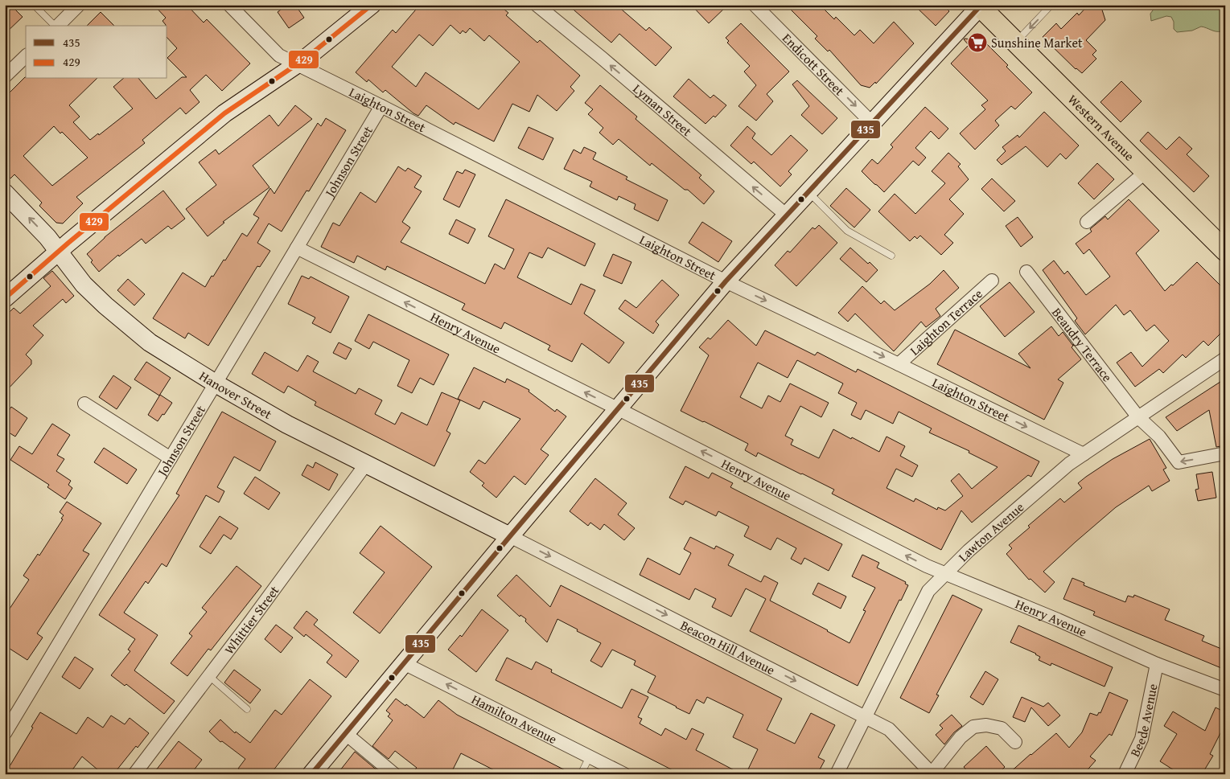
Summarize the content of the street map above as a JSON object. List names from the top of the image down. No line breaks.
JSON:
{"streets":{"main road":["Western Avenue","Hanover Street"],"street":["Endicott Street","Laighton Street","Lyman Street","Johnson Street","Laighton Terrace","Henry Avenue","Beaudry Terrace","Lawton Avenue","Whittier Street","Beacon Hill Avenue","Hamilton Avenue","Beede Avenue"]},"crossings":[["Laighton Street","Johnson Street"],["Laighton Street","Laighton Terrace"],["Laighton Street","Lawton Avenue"],["Johnson Street","Henry Avenue"],["Johnson Street","Hanover Street"],["Henry Avenue","Lawton Avenue"],["Henry Avenue","Beede Avenue"],["Beaudry Terrace","Lawton Avenue"],["Hanover Street","Whittier Street"],["Hanover Street","Beacon Hill Avenue"],["Lawton Avenue","Beacon Hill Avenue"]],"one_way":["Endicott Street","Laighton Street","Lyman Street","Henry Avenue","Beacon Hill Avenue","Hamilton Avenue"],"places":{"supermarket":["Sunshine Market"]},"lines":["transit line 435","transit line 429"],"legend":["435","429"]}
